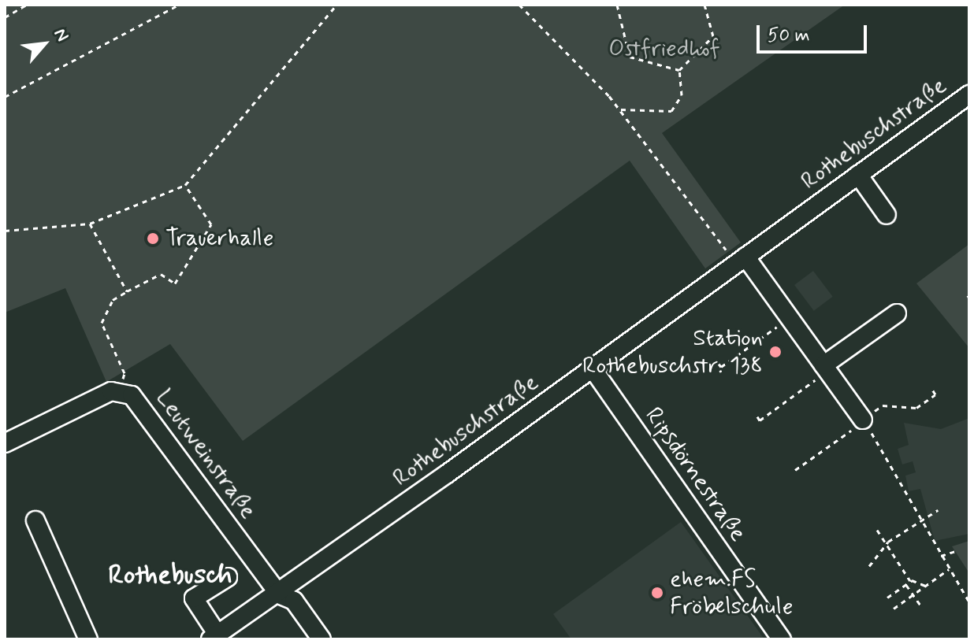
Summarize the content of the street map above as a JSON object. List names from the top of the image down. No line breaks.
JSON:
{"streets":{"street":["Rothebuschstraße","Leutweinstraße","Ripsdörnestraße"]},"crossings":[["Rothebuschstraße","Leutweinstraße"],["Rothebuschstraße","Ripsdörnestraße"]],"districts":["Rothebusch"],"parks":["Ostfriedhof"],"places":["Trauerhalle","Station Rothebuschstr. 138","ehem.FS Fröbelschule"],"scale_bar":"50 m","north":"top right"}
